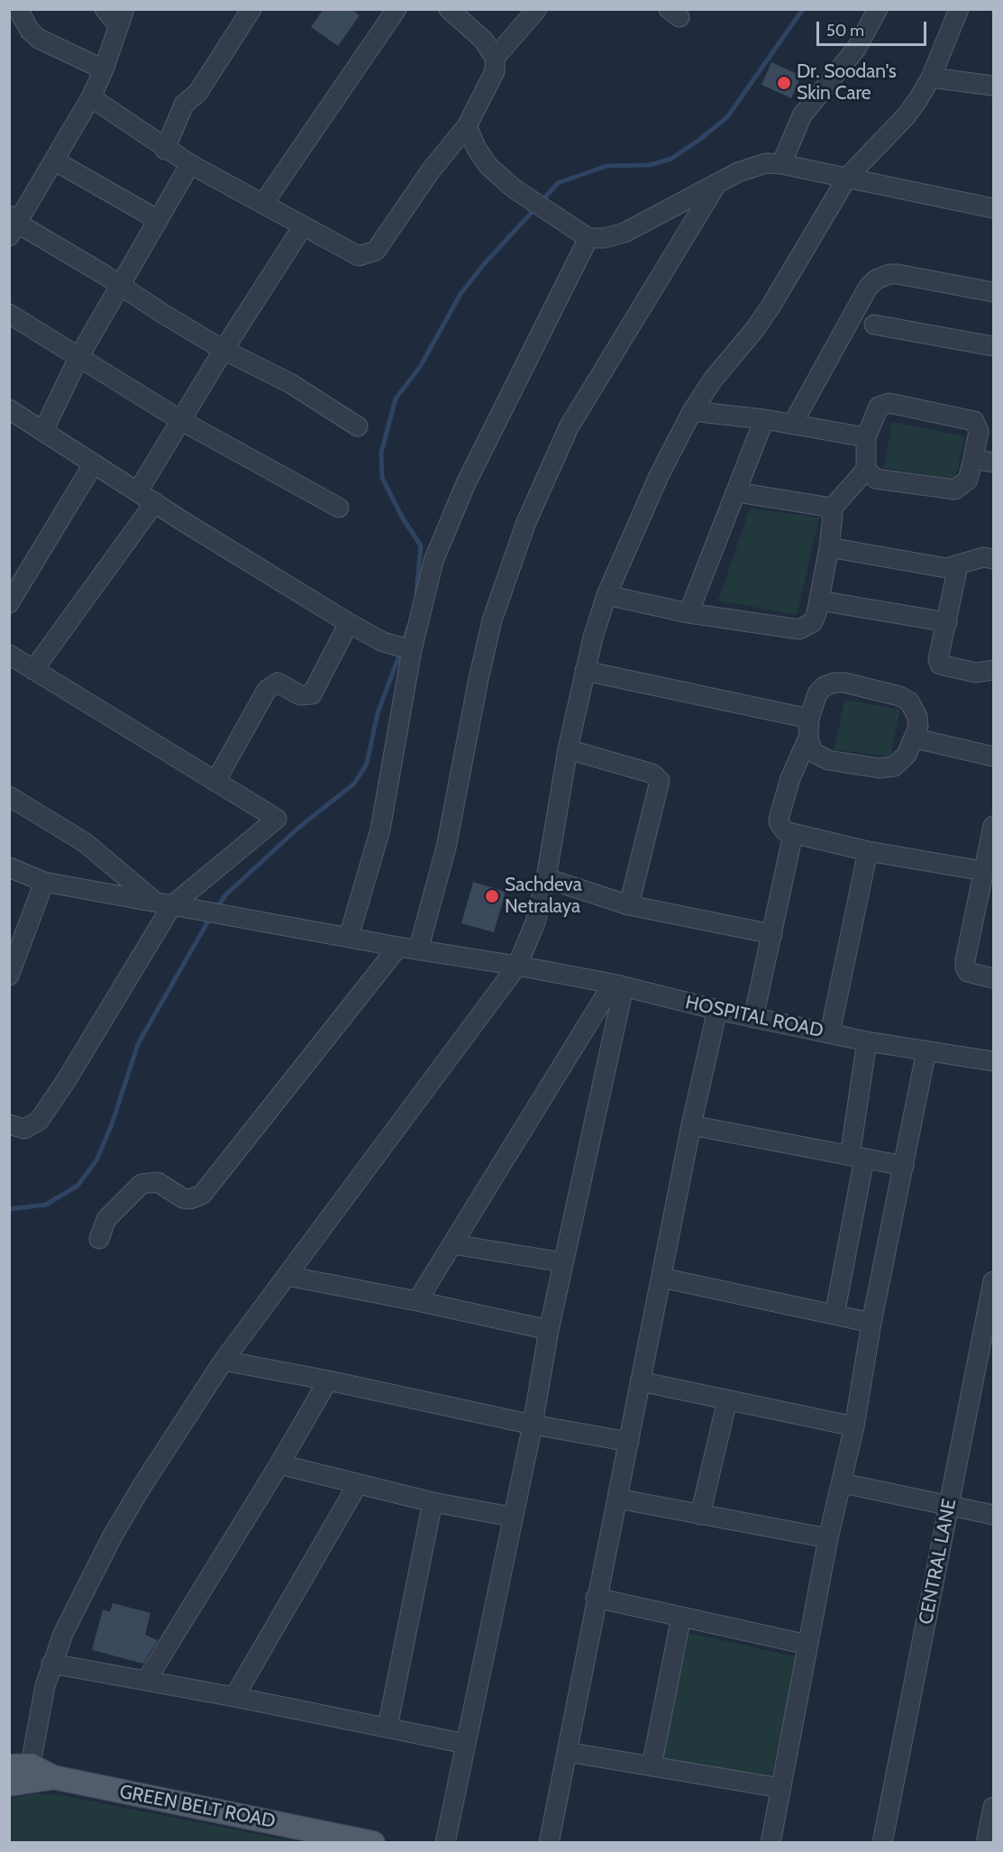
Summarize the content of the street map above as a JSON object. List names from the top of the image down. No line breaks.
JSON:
{"streets":{"main road":["GREEN BELT ROAD"],"street":["HOSPITAL ROAD","CENTRAL LANE"]},"places":["Dr. Soodan's Skin Care","Sachdeva Netralaya"],"scale_bar":"50 m"}
